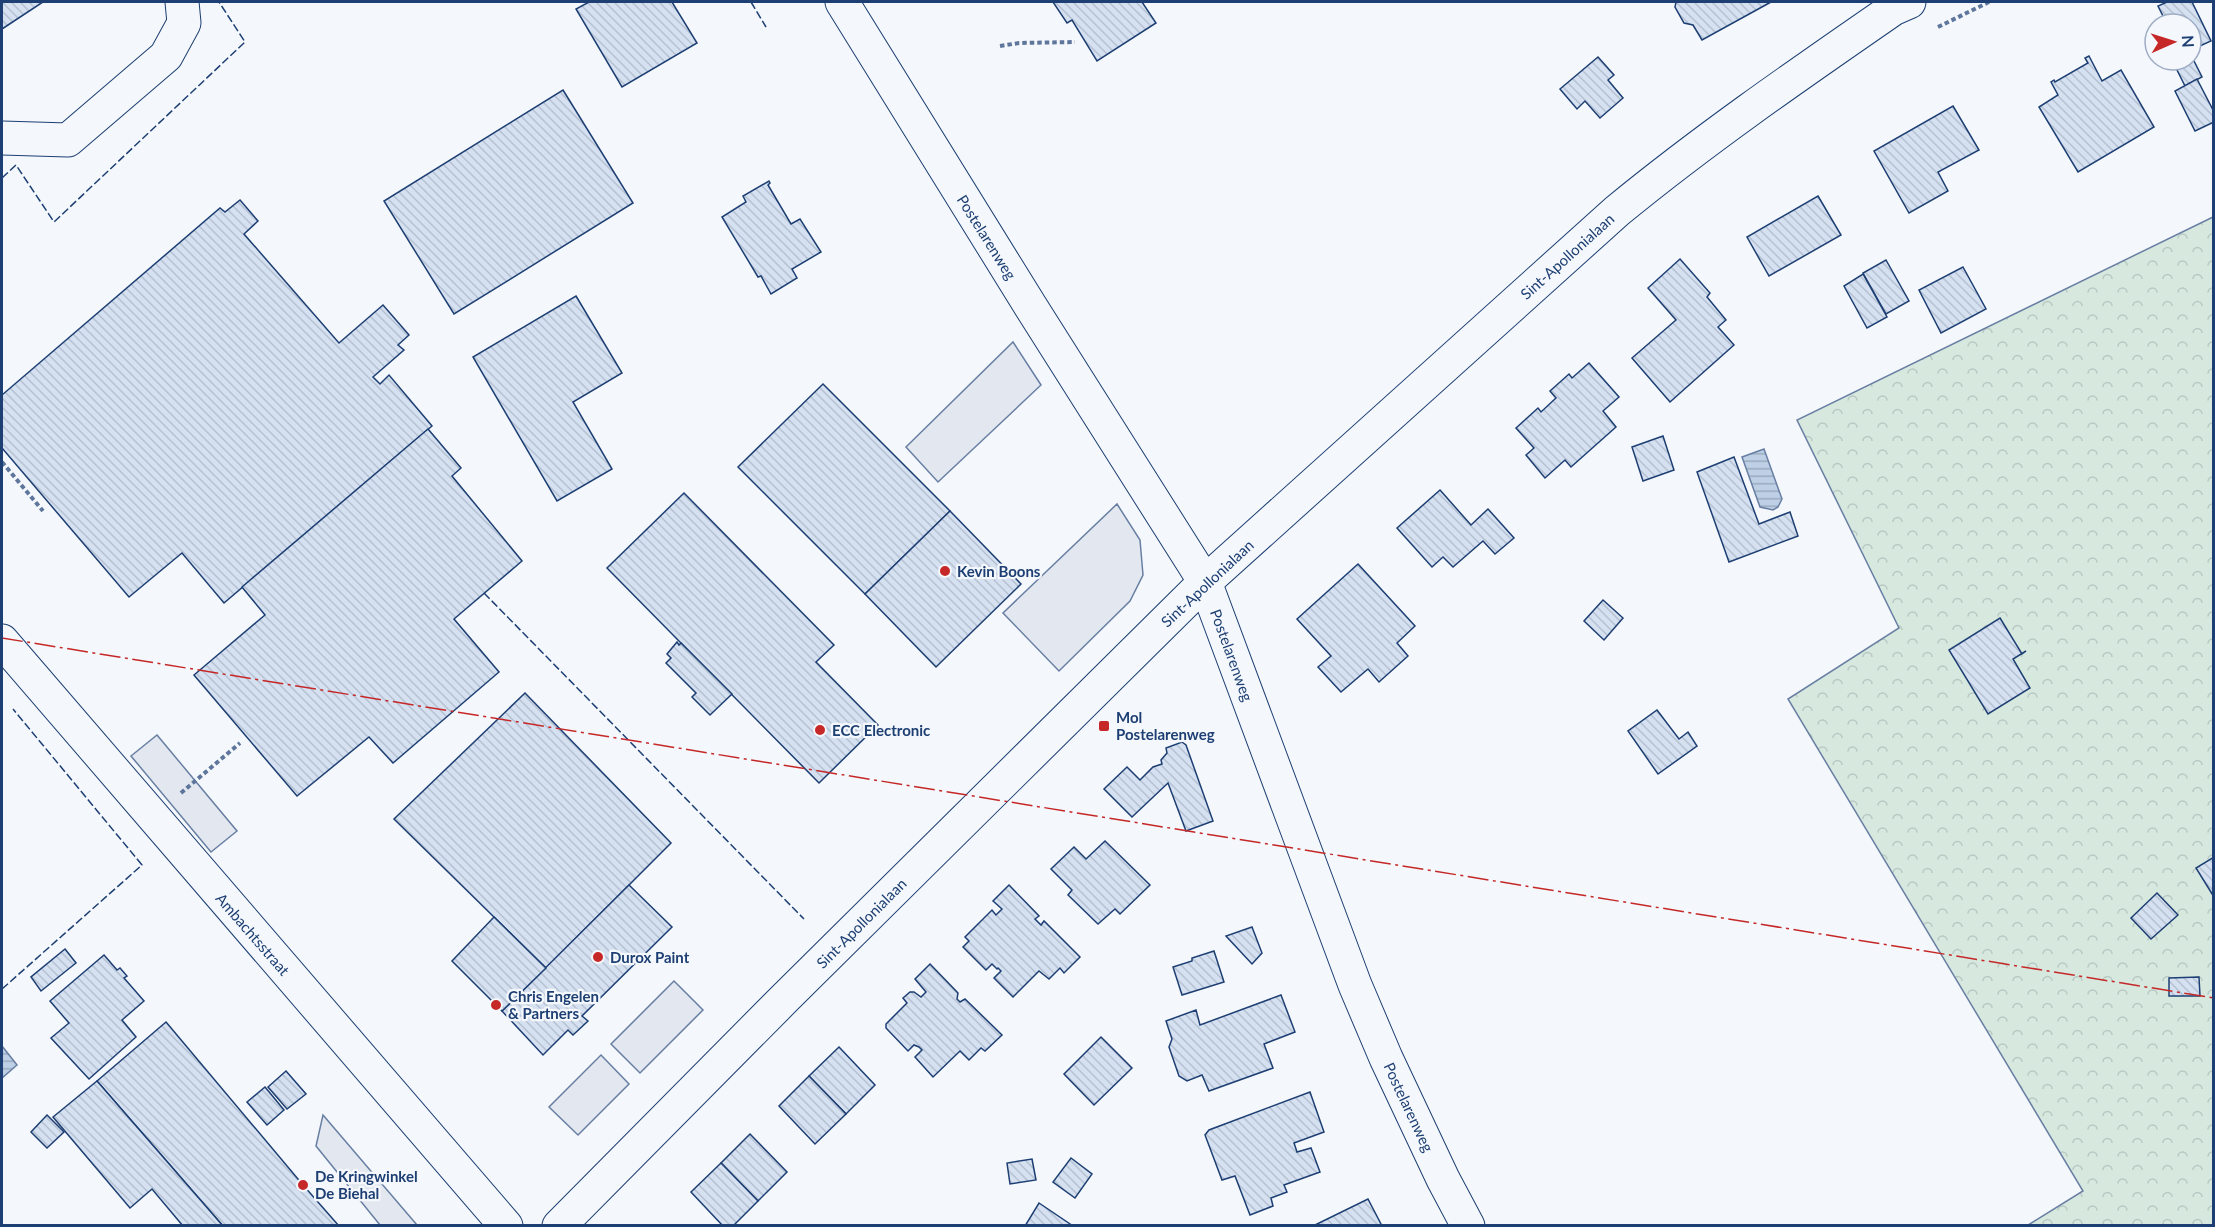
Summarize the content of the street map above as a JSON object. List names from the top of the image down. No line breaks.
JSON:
{"streets":{"street":["Postelarenweg","Sint-Apollonialaan","Ambachtsstraat"]},"crossings":[["Postelarenweg","Sint-Apollonialaan"]],"places":{"other":["Kevin Boons","ECC Electronic","Durox Paint","Chris Engelen & Partners","De Kringwinkel De Biehal"],"transit":["Mol Postelarenweg"]},"north":"right"}
